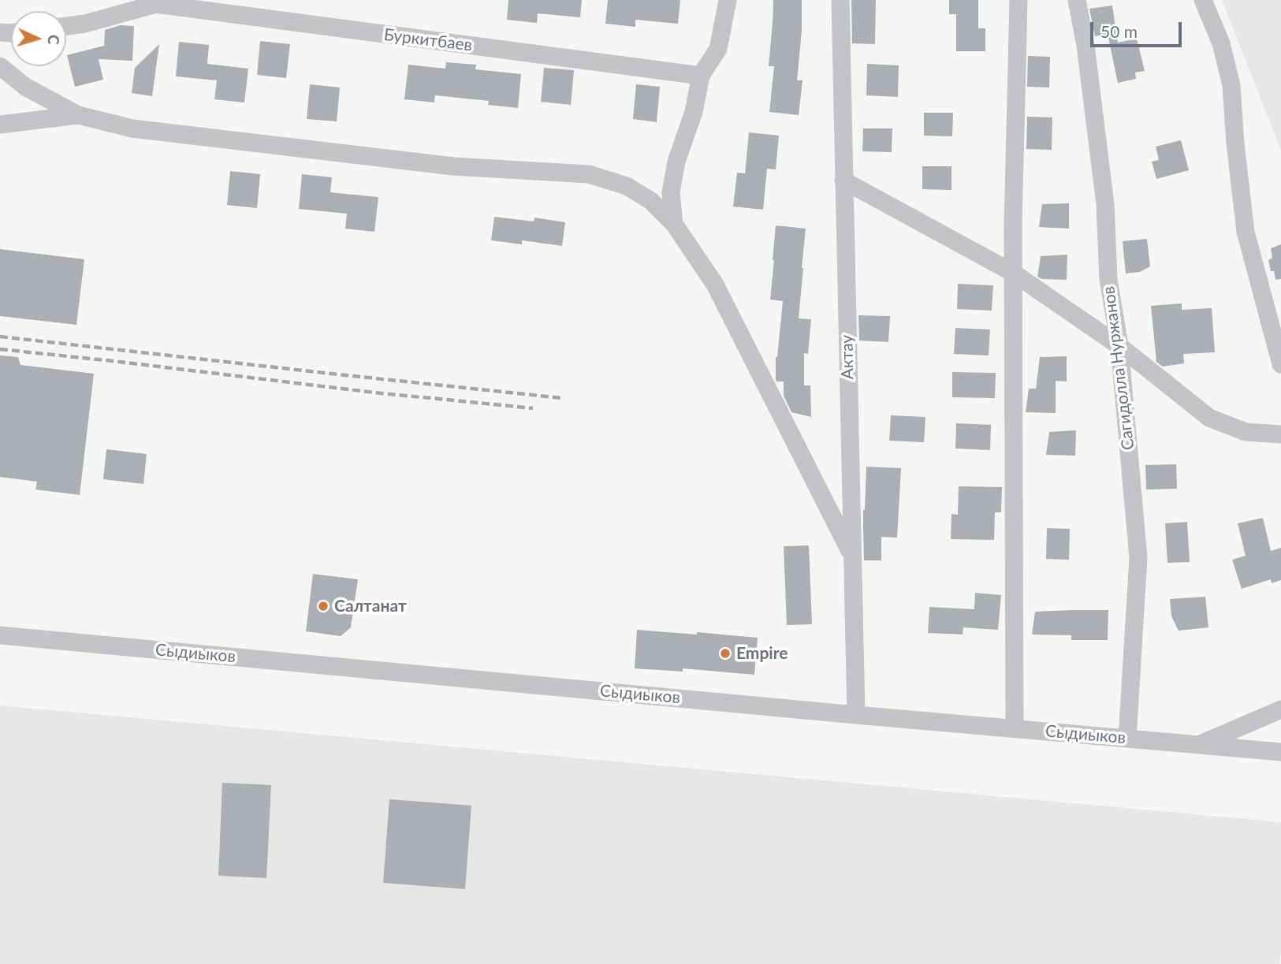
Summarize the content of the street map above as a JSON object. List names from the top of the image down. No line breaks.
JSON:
{"streets":{"street":["Буркитбаев","Актау","Сагидолла Нуржанов","Сыдиыков"]},"crossings":[["Актау","Сыдиыков"],["Сагидолла Нуржанов","Сыдиыков"]],"places":["Салтанат","Empire"],"scale_bar":"50 m","north":"right"}
